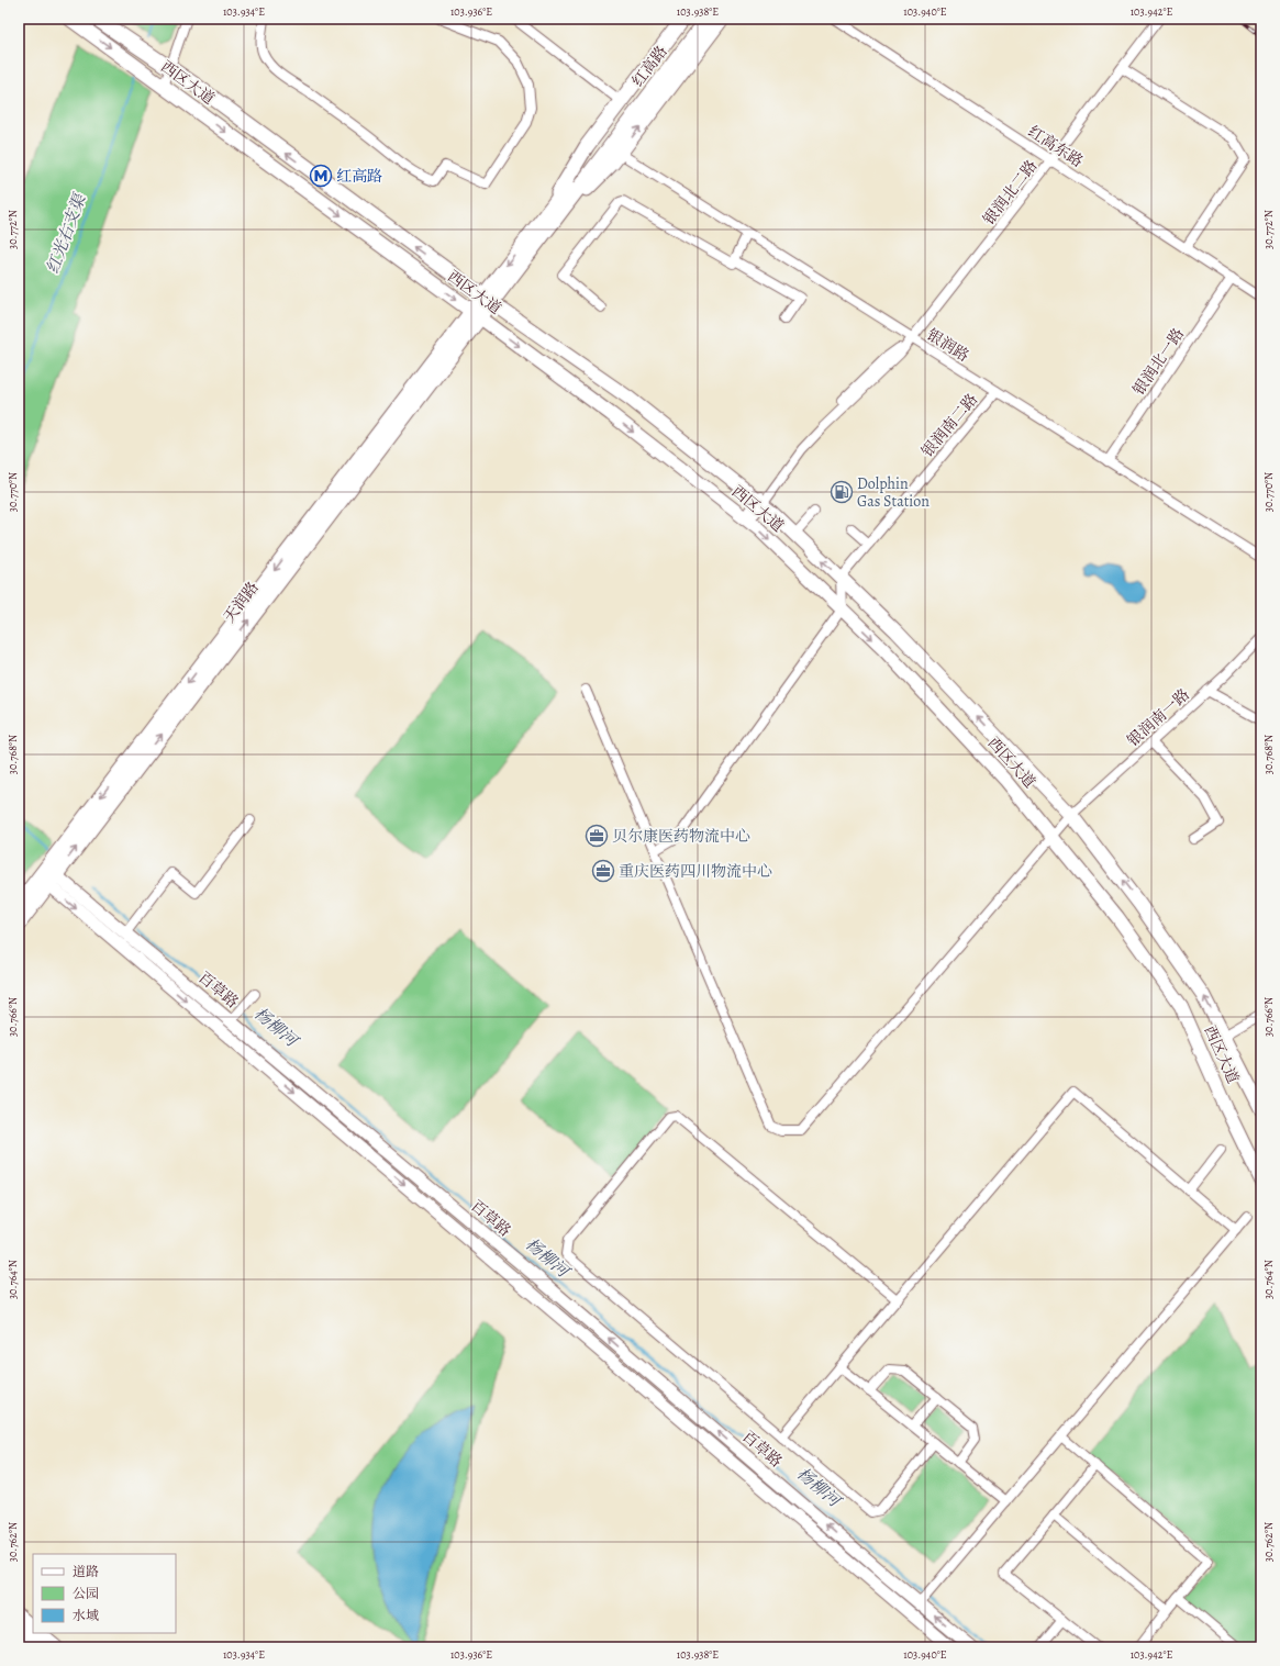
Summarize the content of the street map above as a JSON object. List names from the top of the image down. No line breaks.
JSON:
{"streets":{"main road":["红高路","西区大道","天润路"],"street":["红高东路","银润北二路","银润路","银润北一路","银润南二路","银润南一路","百草路"]},"crossings":[["红高路","西区大道"],["红高路","天润路"],["西区大道","银润北二路"],["西区大道","银润南二路"],["西区大道","天润路"],["西区大道","银润南一路"],["红高东路","银润北二路"],["红高东路","银润北一路"],["银润北二路","银润路"],["银润路","银润北一路"],["银润路","银润南二路"],["天润路","百草路"]],"water":["红光右支渠","杨柳河"],"places":{"metro station":["红高路"],"fuel station":["Dolphin Gas Station"],"office":["贝尔康医药物流中心","重庆医药四川物流中心"]},"legend":["道路","公园","水域"],"coordinates":["103.934°E","103.936°E","103.938°E","103.940°E","103.942°E","30.772°N","30.770°N","30.768°N","30.766°N","30.764°N","30.762°N"]}
